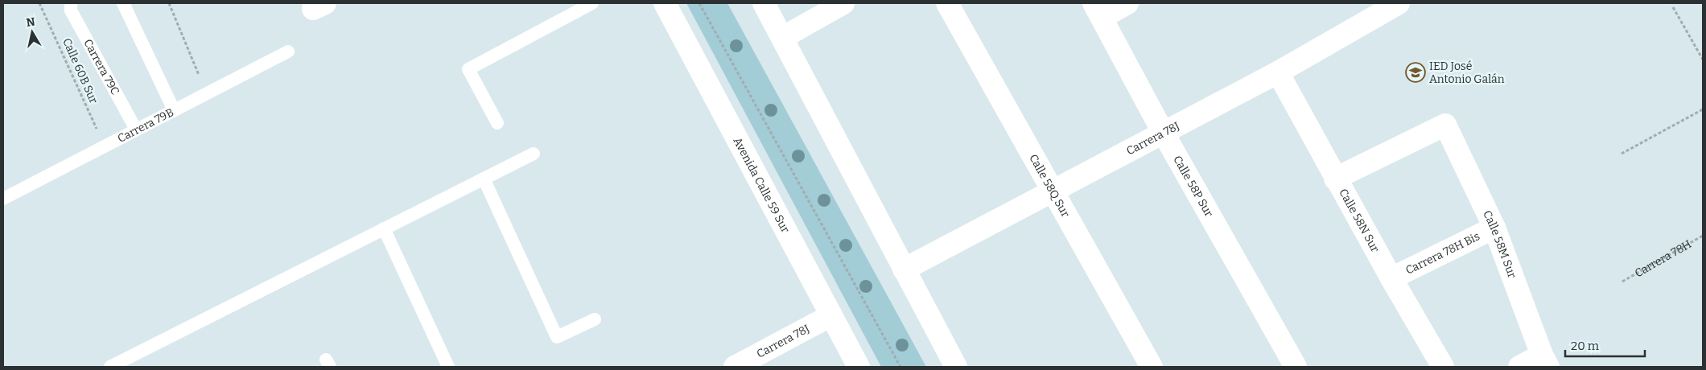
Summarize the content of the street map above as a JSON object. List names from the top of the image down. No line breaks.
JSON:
{"streets":{"street":["Carrera 78J","Avenida Calle 59 Sur","Calle 58Q Sur","Calle 58P Sur","Calle 58N Sur","Calle 58M Sur","Carrera 78H Bis"],"lane":["Carrera 79C","Carrera 79B"],"path":["Calle 60B Sur","Carrera 78H"]},"crossings":[["Carrera 79C","Carrera 79B"],["Calle 60B Sur","Carrera 79B"],["Carrera 78J","Avenida Calle 59 Sur"],["Carrera 78J","Calle 58Q Sur"],["Carrera 78J","Calle 58P Sur"],["Carrera 78J","Calle 58N Sur"],["Calle 58N Sur","Calle 58M Sur"],["Calle 58N Sur","Carrera 78H Bis"],["Calle 58M Sur","Carrera 78H Bis"]],"places":{"school or university":["IED José Antonio Galán"]},"scale_bar":"20 m","north":"top"}
